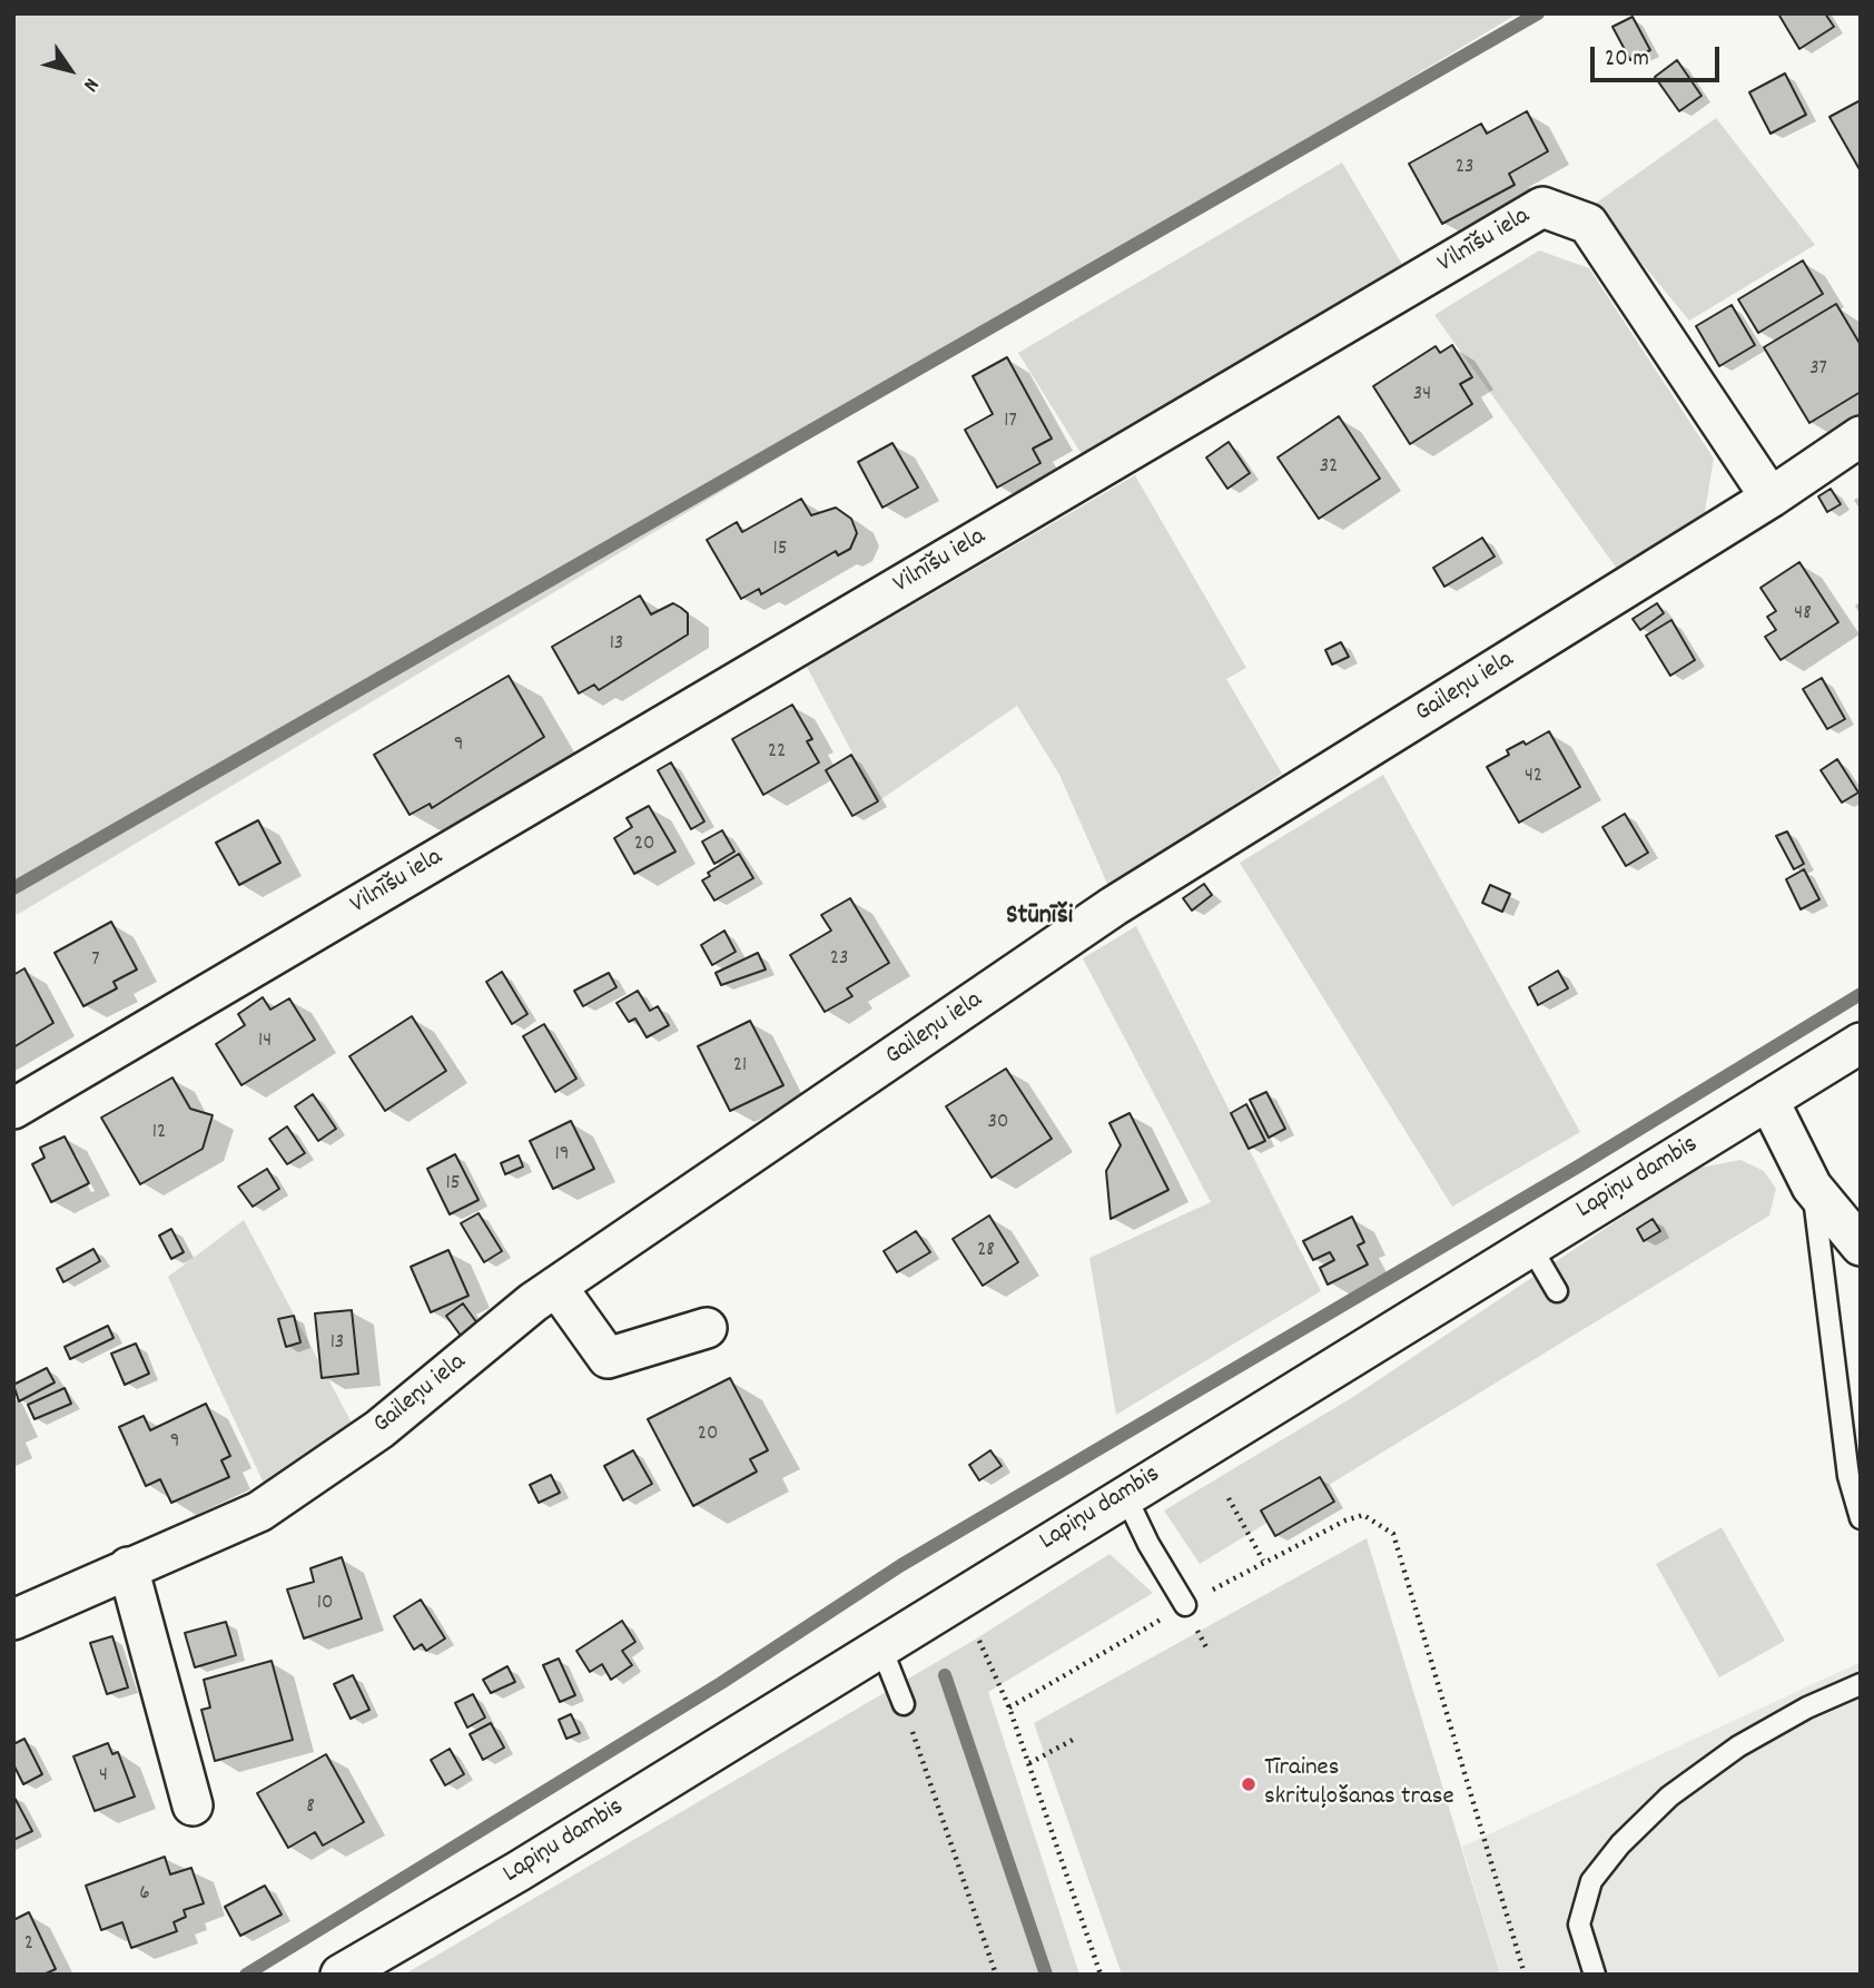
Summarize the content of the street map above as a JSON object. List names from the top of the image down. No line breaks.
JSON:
{"streets":{"street":["Vilnīšu iela","Gaileņu iela","Lapiņu dambis"]},"crossings":[["Vilnīšu iela","Gaileņu iela"]],"districts":["Stūnīši"],"places":["Tīraines skrituļošanas trase"],"house_numbers":["23","37","34","17","32","15","48","13","9","22","42","20","23","7","14","21","30","12","19","15","28","13","20","9","10","4","8","6","2"],"scale_bar":"20 m","north":"bottom right"}
